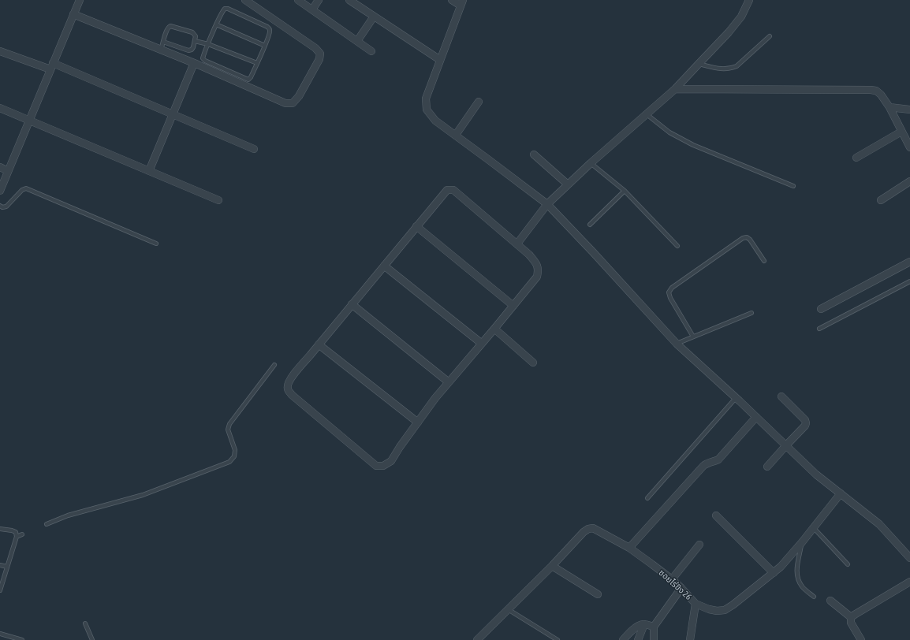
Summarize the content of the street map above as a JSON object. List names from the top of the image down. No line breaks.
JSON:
{"streets":{"street":["ซอยไร่ขิง 26"]}}
